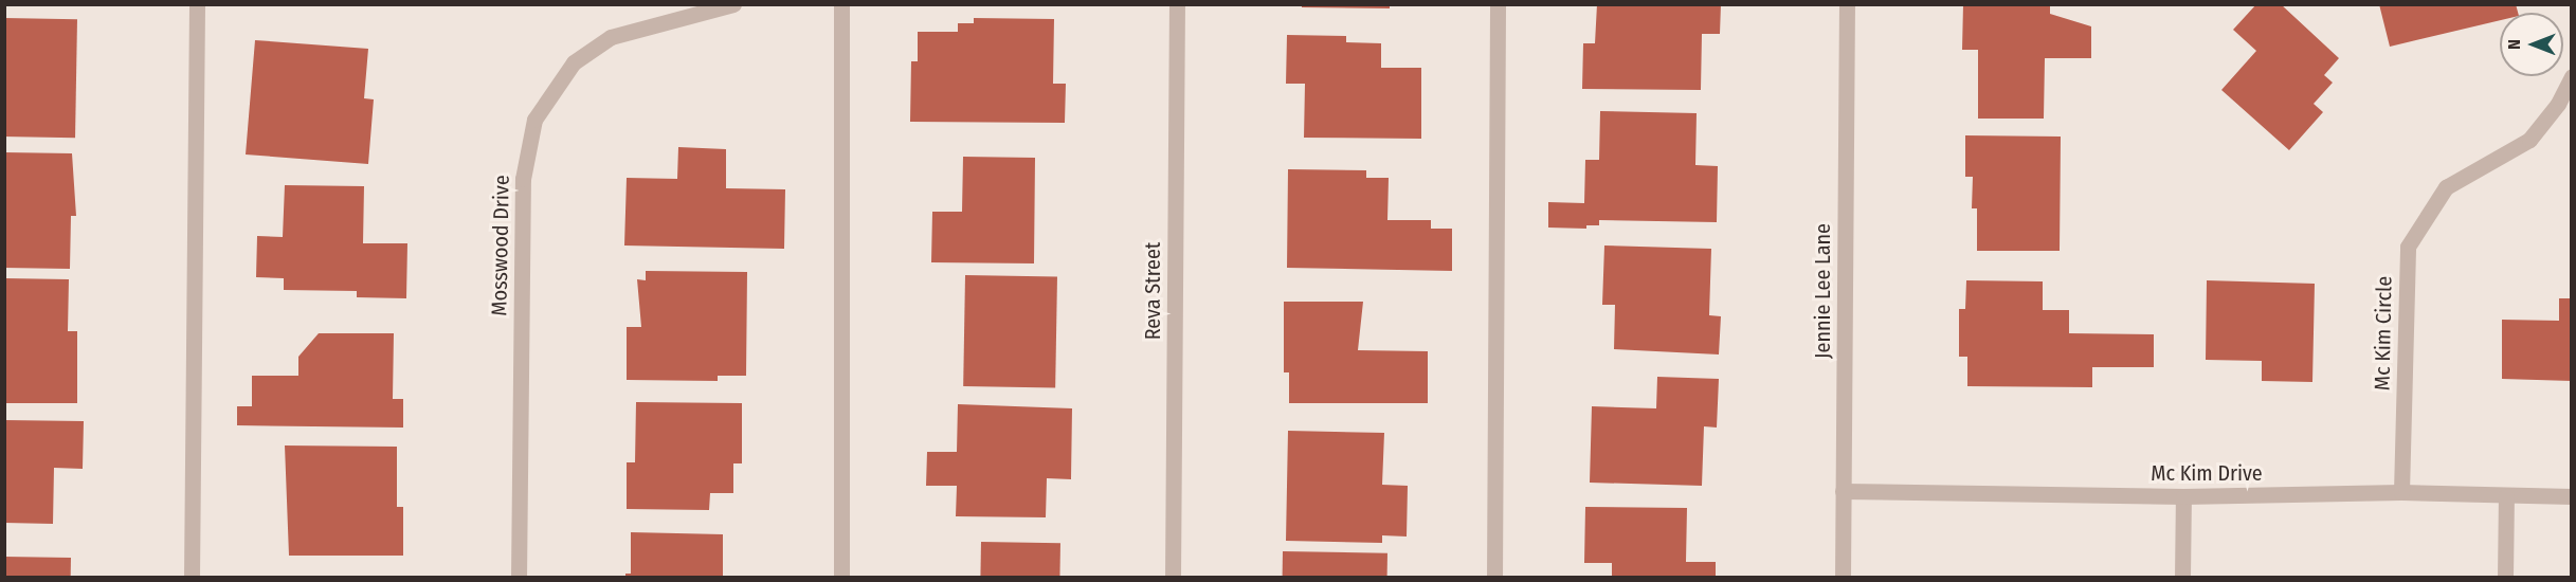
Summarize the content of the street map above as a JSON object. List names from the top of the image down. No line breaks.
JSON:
{"streets":{"street":["Mosswood Drive","Reva Street","Jennie Lee Lane","Mc Kim Circle","Mc Kim Drive"]},"crossings":[["Jennie Lee Lane","Mc Kim Drive"],["Mc Kim Circle","Mc Kim Drive"]],"north":"left"}
